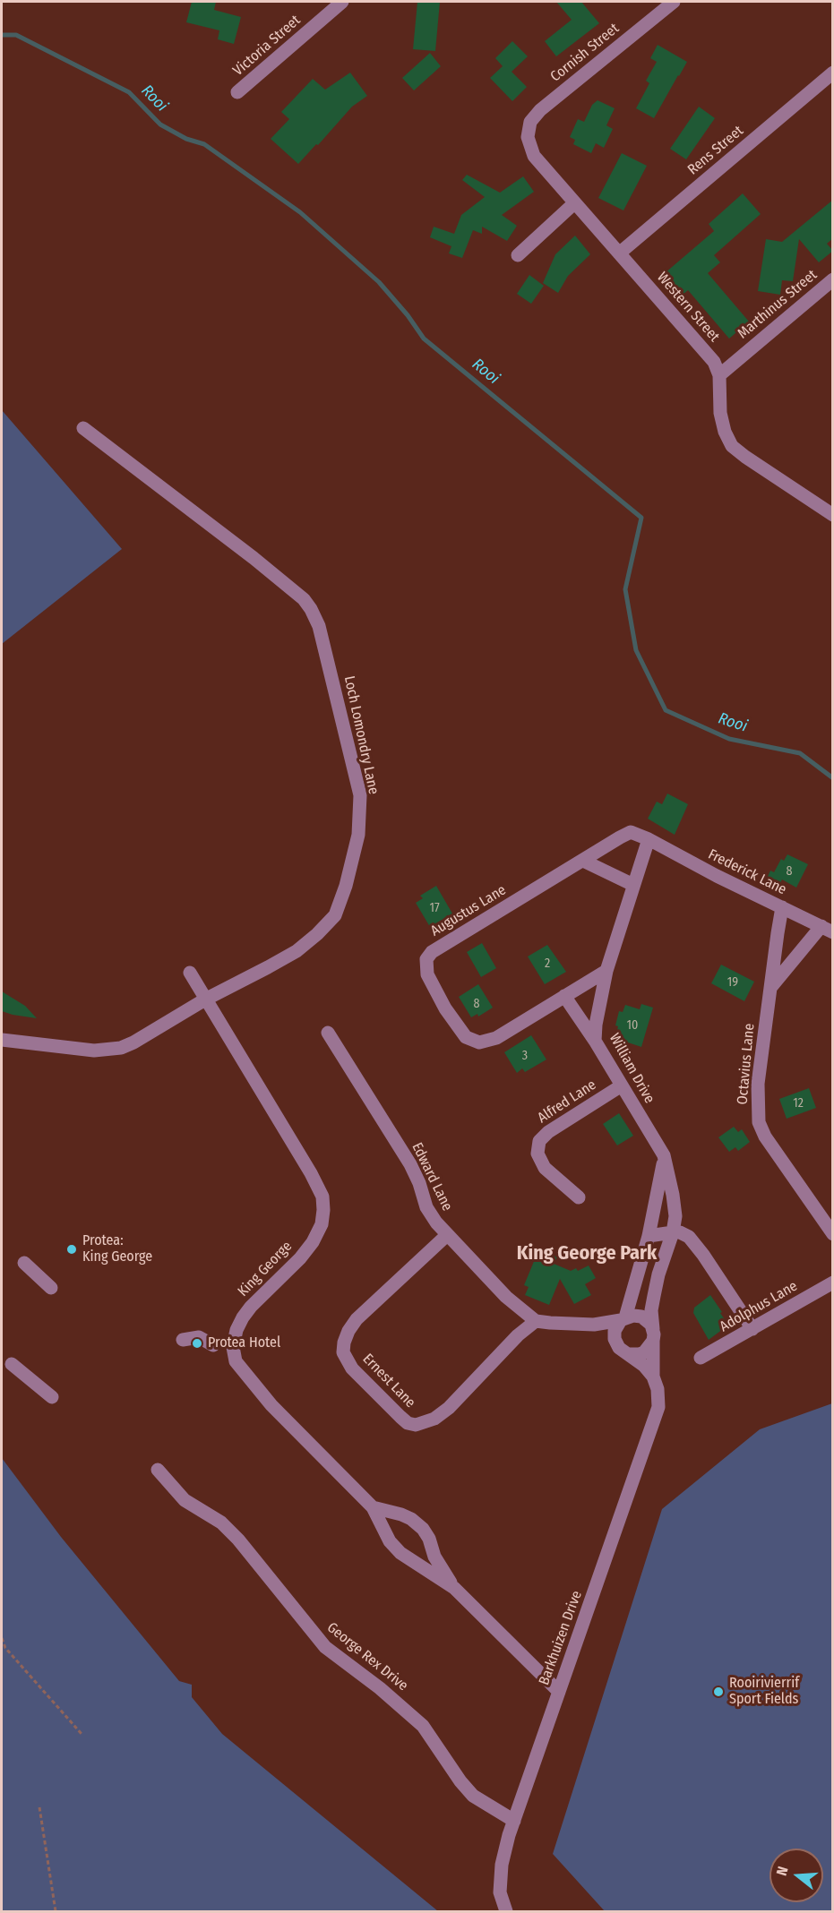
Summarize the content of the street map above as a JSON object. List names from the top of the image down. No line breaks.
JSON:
{"streets":{"street":["Victoria Street","Cornish Street","Rens Street","Marthinus Street","Western Street","Loch Lomondry Lane","Frederick Lane","Augustus Lane","Octavius Lane","William Drive","Alfred Lane","Edward Lane","King George","Adolphus Lane","Ernest Lane","Barkhuizen Drive","George Rex Drive"]},"crossings":[["Cornish Street","Western Street"],["Rens Street","Western Street"],["Marthinus Street","Western Street"],["Loch Lomondry Lane","King George"],["Frederick Lane","Augustus Lane"],["Frederick Lane","Octavius Lane"],["Frederick Lane","William Drive"],["Augustus Lane","William Drive"],["William Drive","Alfred Lane"],["William Drive","Barkhuizen Drive"],["Edward Lane","Ernest Lane"],["King George","Barkhuizen Drive"],["Barkhuizen Drive","George Rex Drive"]],"districts":["King George Park"],"water":["Rooi"],"places":["Protea: King George","Protea Hotel","Rooirivierrif Sport Fields"],"house_numbers":["8","17","2","19","8","10","3","12"],"north":"left"}
